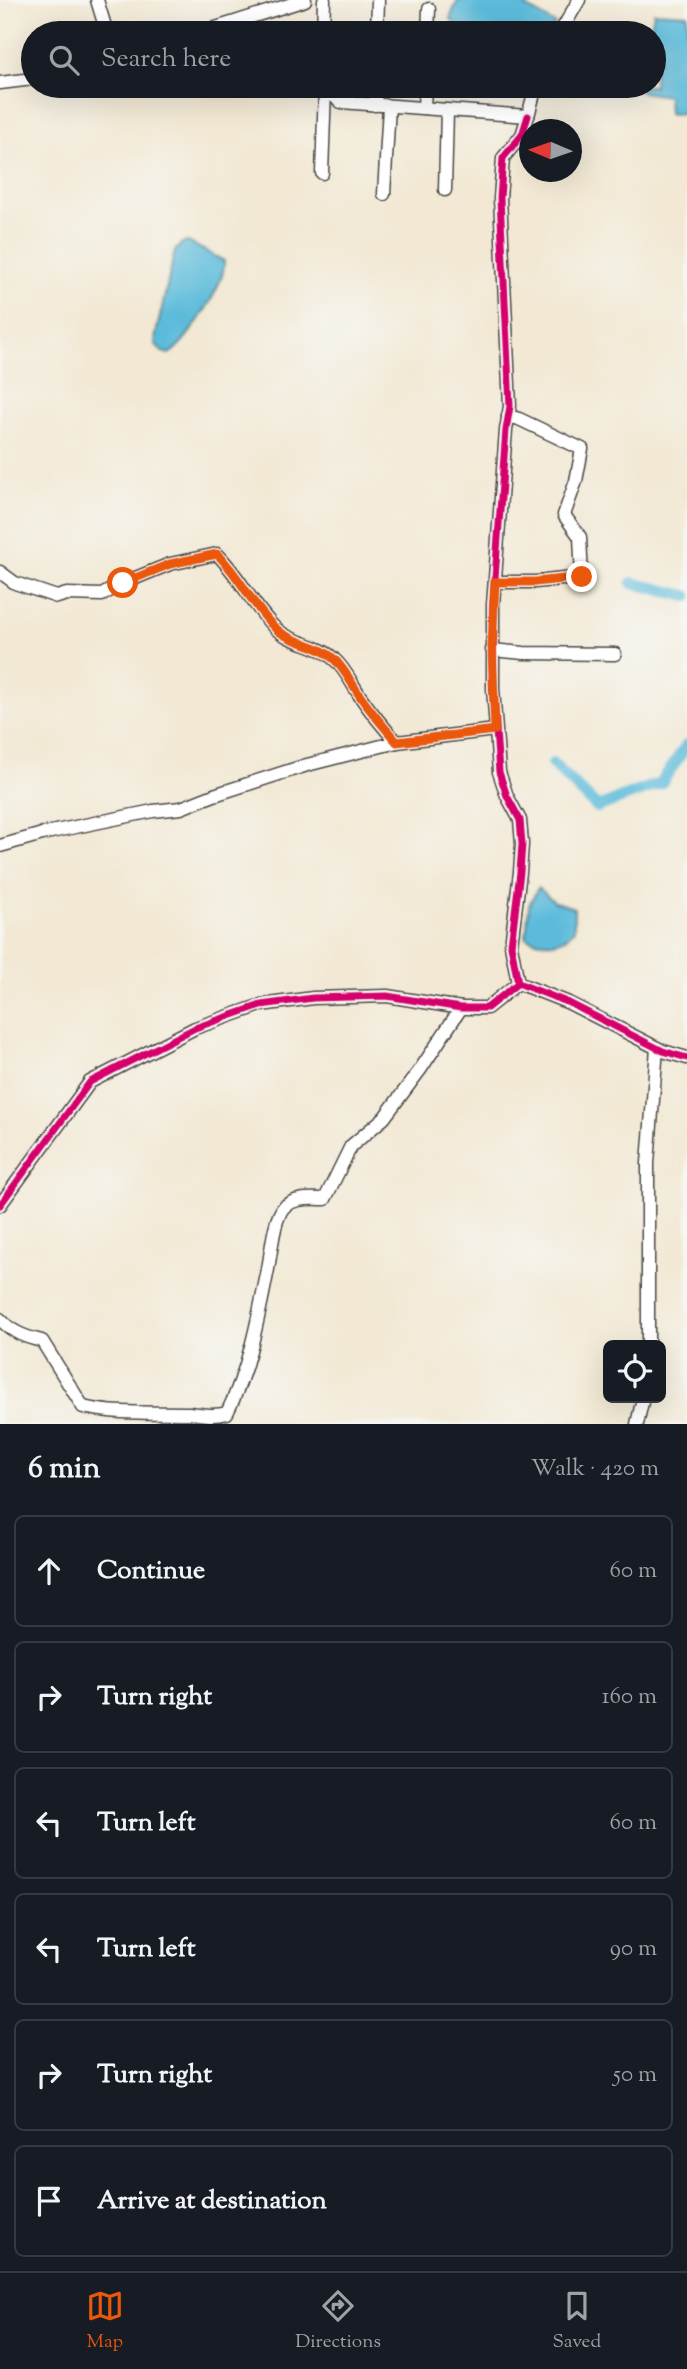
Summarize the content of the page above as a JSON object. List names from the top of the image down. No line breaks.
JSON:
{"north":"left","page":{"search":"Search here","heading":["6 min","Walk · 420 m"],"list":[["Continue","60 m"],["Turn right","160 m"],["Turn left","60 m"],["Turn left","90 m"],["Turn right","50 m"],"Arrive at destination"],"nav":["Map","Directions","Saved"]}}
